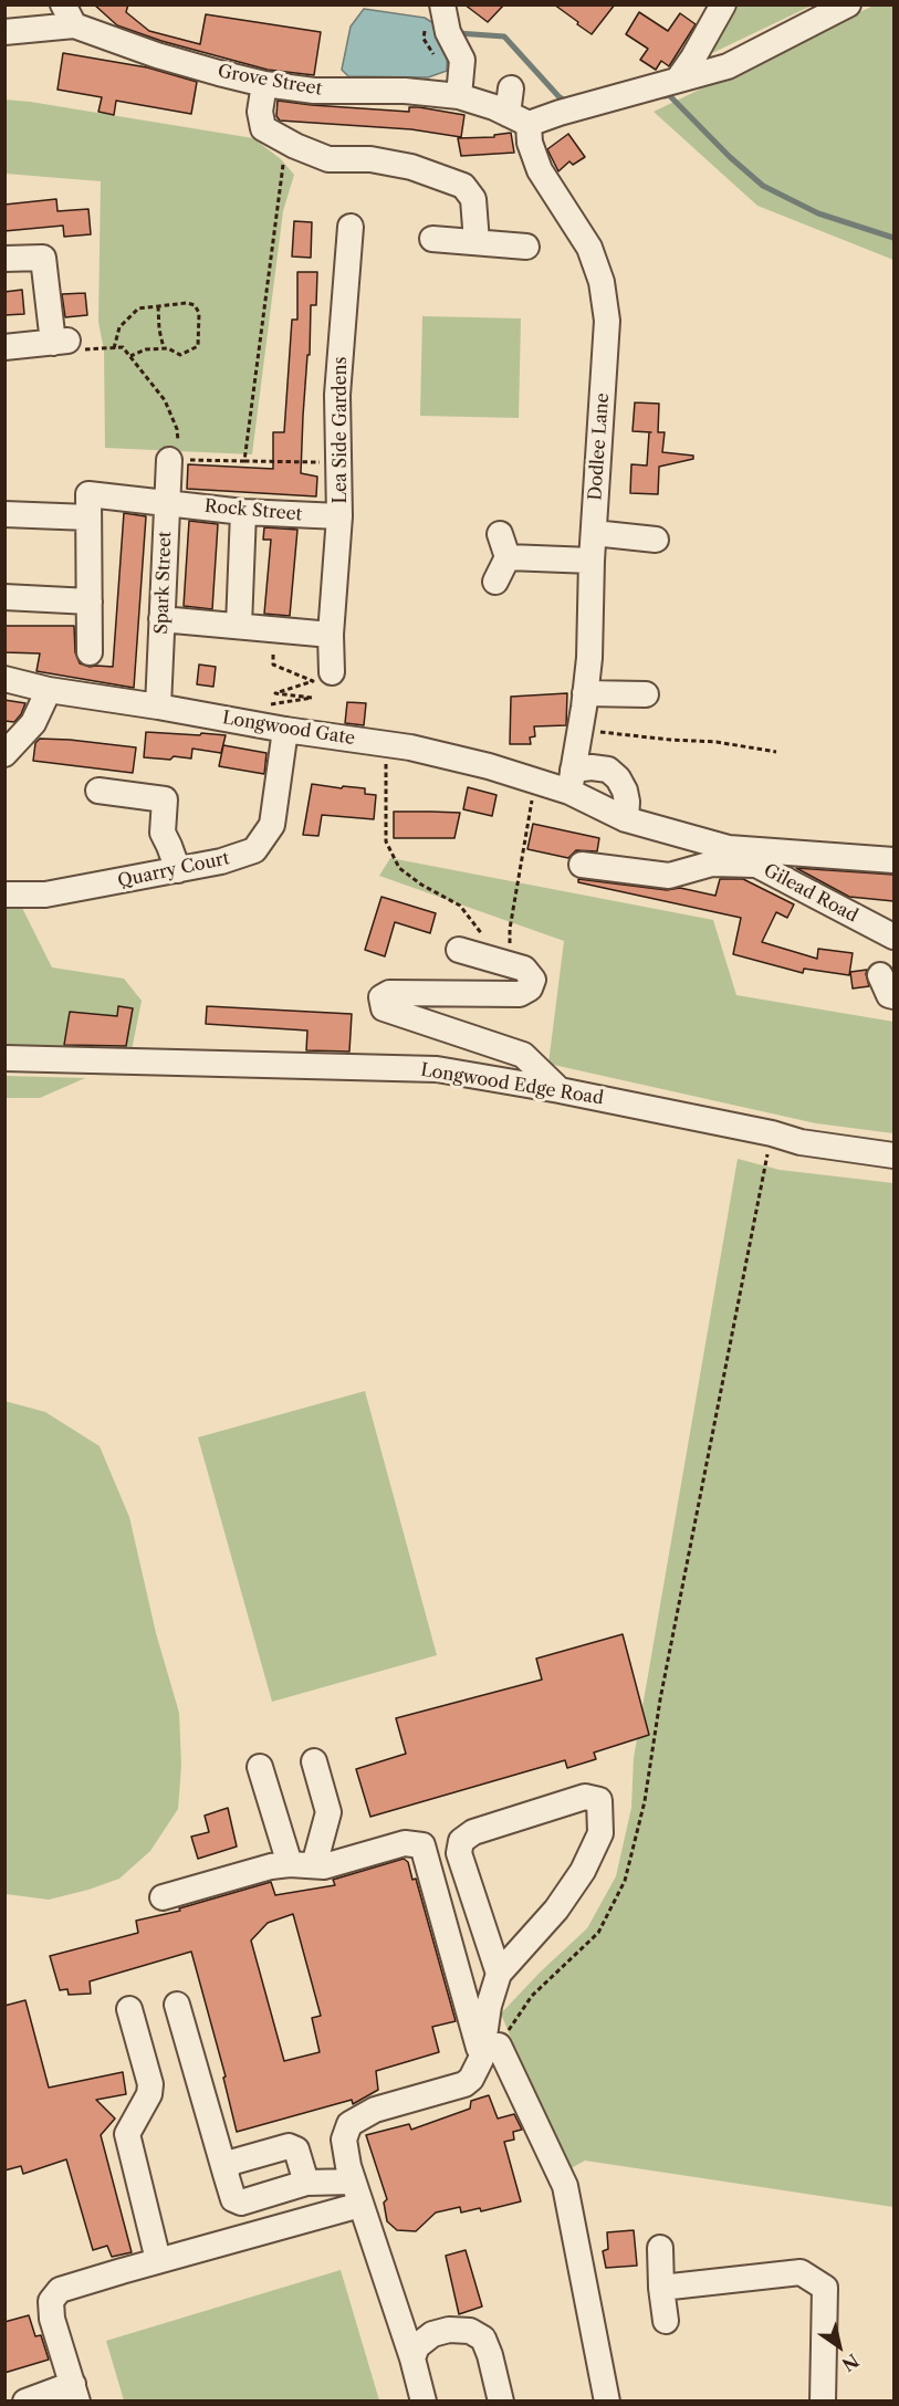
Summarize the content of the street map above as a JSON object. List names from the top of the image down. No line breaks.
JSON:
{"streets":{"street":["Grove Street","Lea Side Gardens","Dodlee Lane","Rock Street","Spark Street","Longwood Gate","Quarry Court","Gilead Road","Longwood Edge Road"]},"crossings":[["Grove Street","Dodlee Lane"],["Lea Side Gardens","Rock Street"],["Dodlee Lane","Longwood Gate"],["Rock Street","Spark Street"],["Spark Street","Longwood Gate"],["Longwood Gate","Quarry Court"]],"north":"bottom right"}
